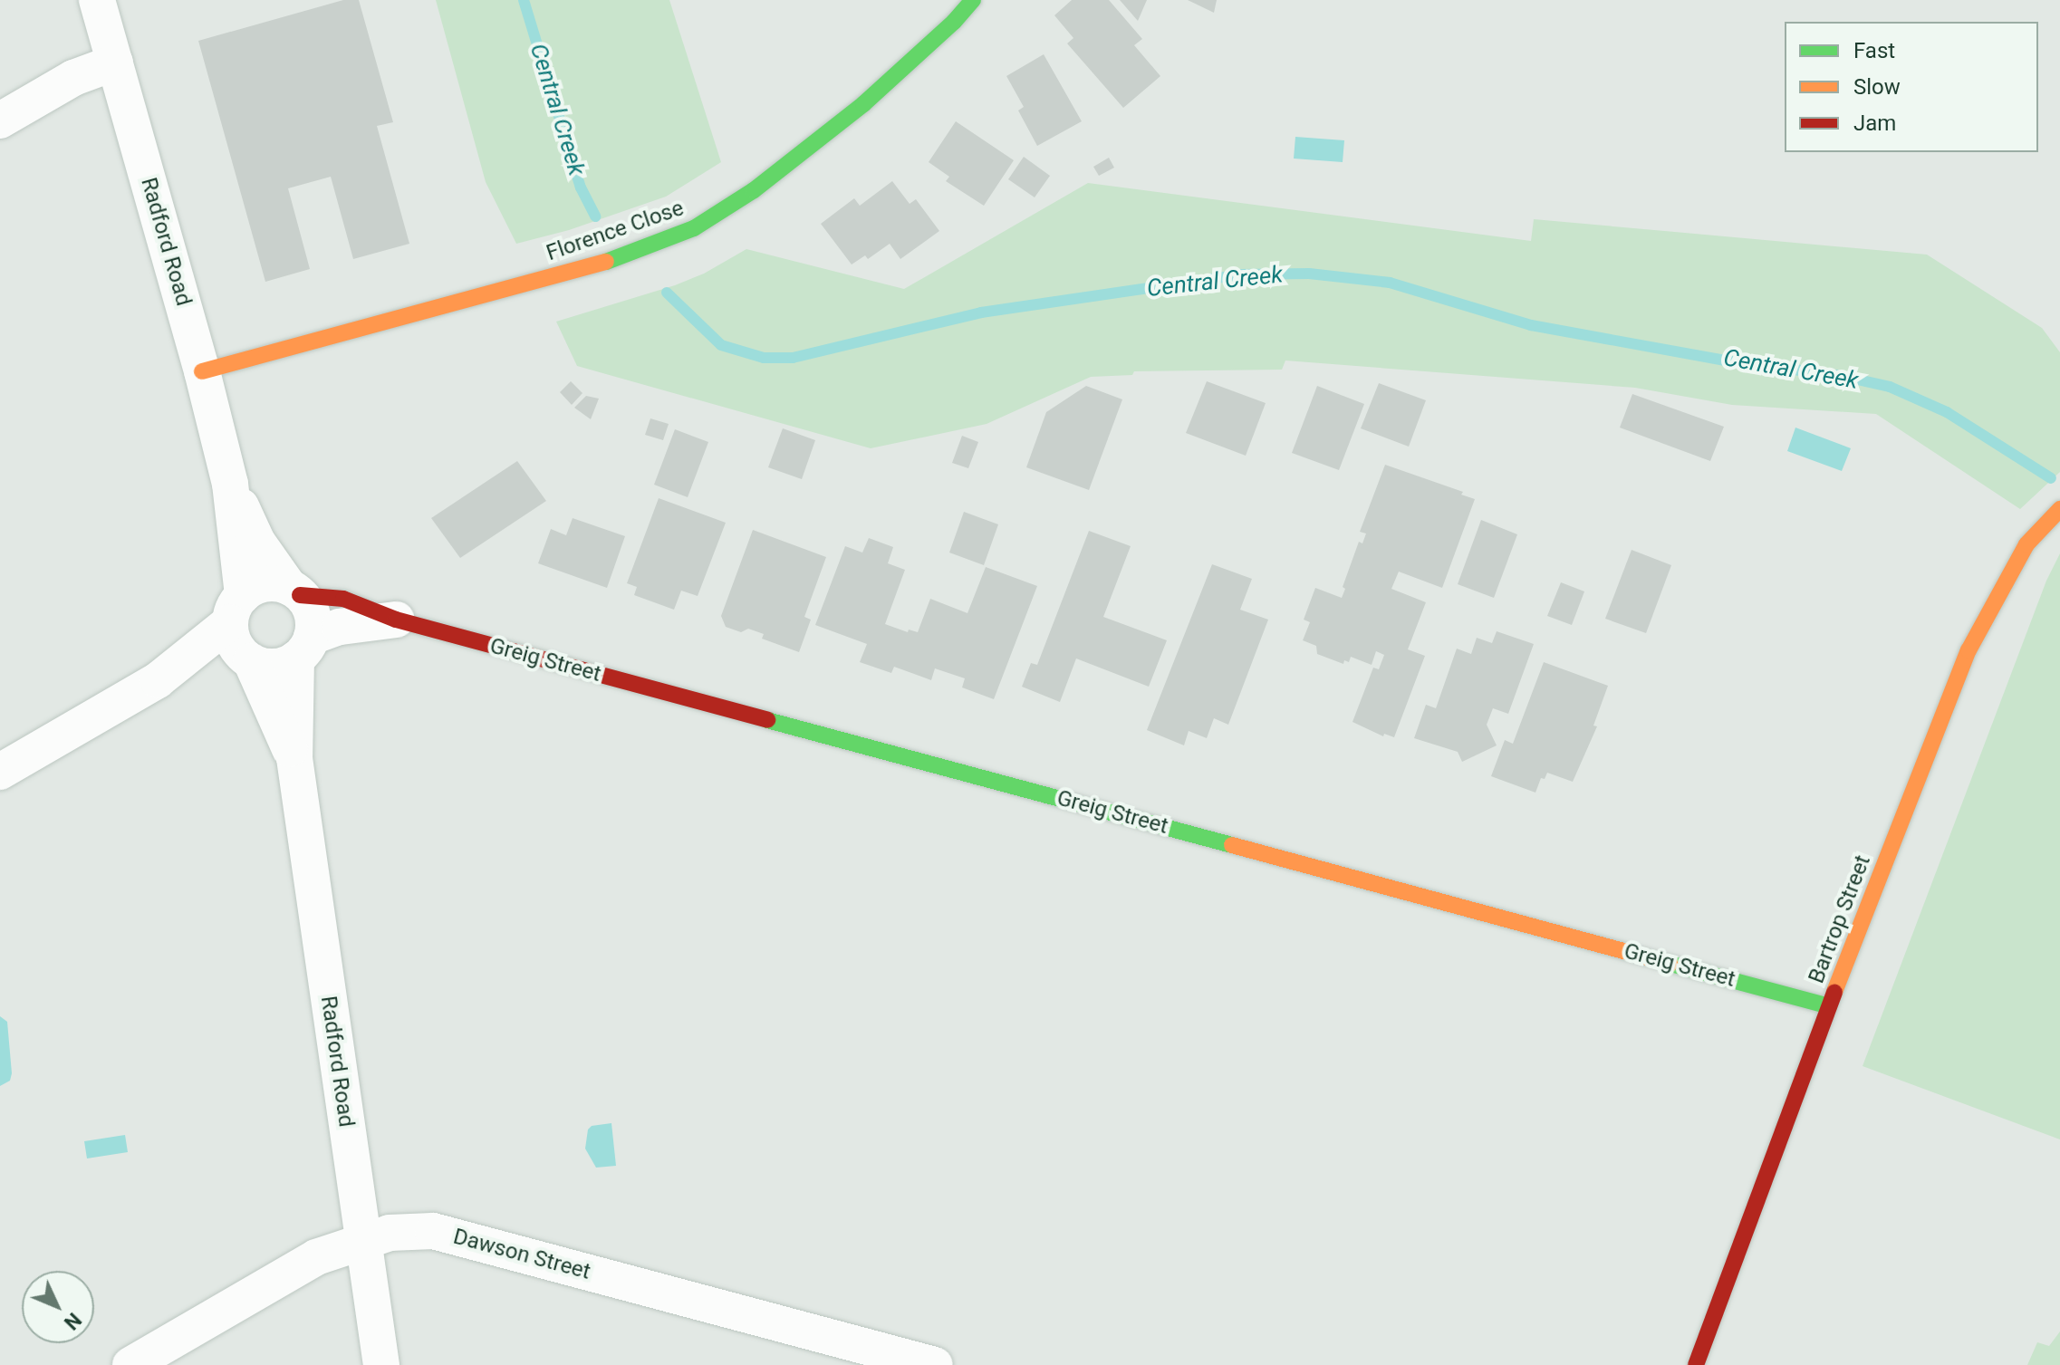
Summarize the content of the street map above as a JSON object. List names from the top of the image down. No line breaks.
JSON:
{"streets":{"street":["Florence Close","Radford Road","Greig Street","Bartrop Street","Dawson Street"]},"crossings":[["Florence Close","Radford Road"],["Radford Road","Greig Street"],["Radford Road","Dawson Street"],["Greig Street","Bartrop Street"]],"water":["Central Creek"],"legend":["Fast","Slow","Jam"],"north":"bottom right"}
